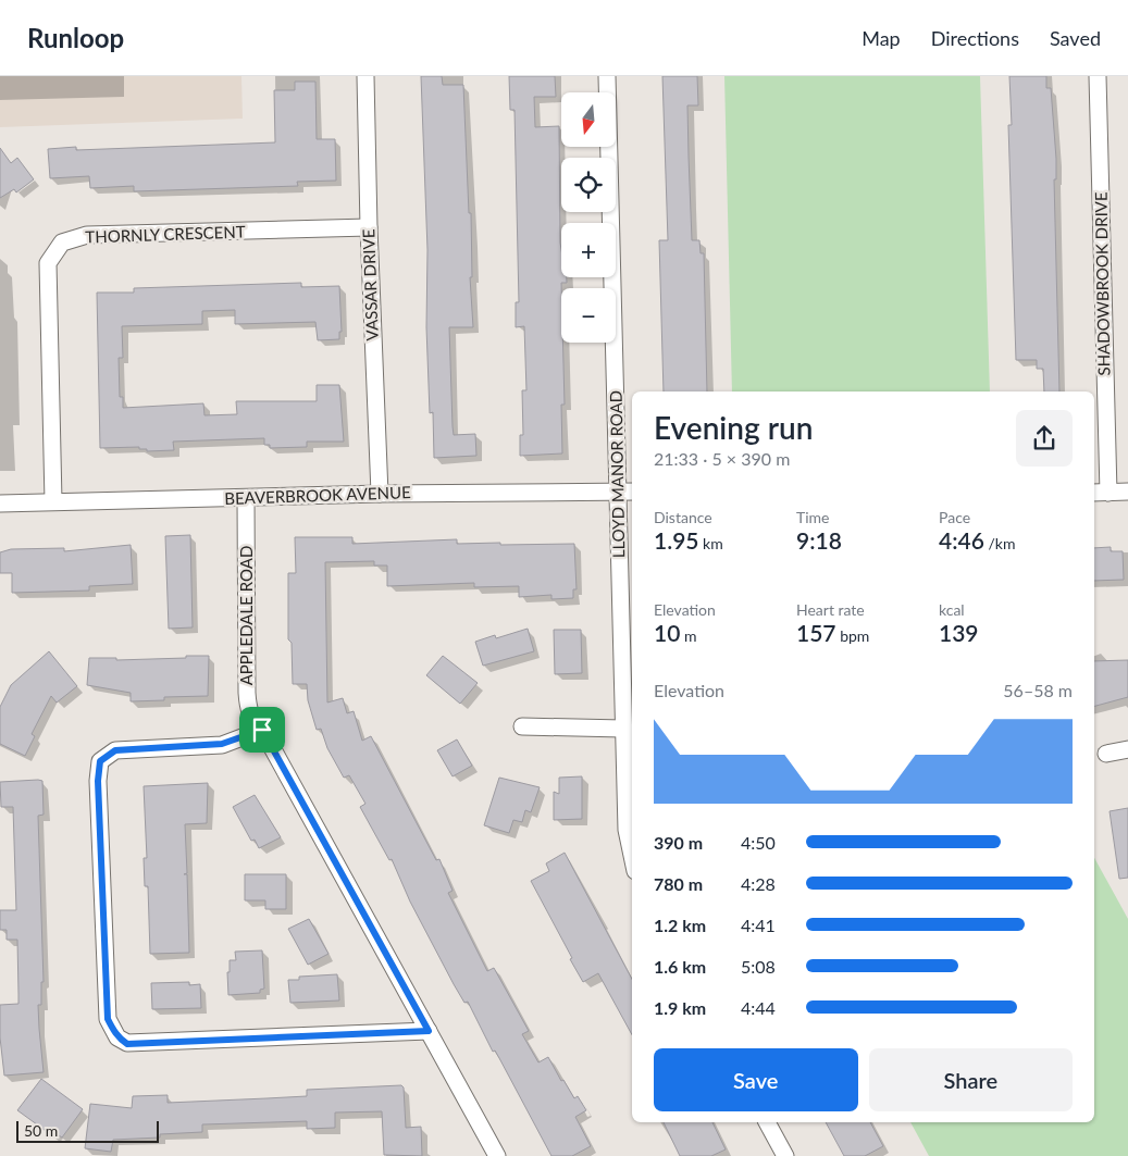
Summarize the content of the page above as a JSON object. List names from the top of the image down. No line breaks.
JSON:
{"streets":{"street":["THORNLY CRESCENT","SHADOWBROOK DRIVE","VASSAR DRIVE","LLOYD MANOR ROAD","BEAVERBROOK AVENUE","APPLEDALE ROAD"]},"crossings":[["THORNLY CRESCENT","VASSAR DRIVE"],["THORNLY CRESCENT","BEAVERBROOK AVENUE"],["VASSAR DRIVE","BEAVERBROOK AVENUE"],["LLOYD MANOR ROAD","BEAVERBROOK AVENUE"],["BEAVERBROOK AVENUE","APPLEDALE ROAD"]],"scale_bar":"50 m","north":"bottom","page":{"header":"Runloop","nav":["Map","Directions","Saved"],"map_buttons":["+","−"],"heading":["Evening run","21:33 · 5 × 390 m"],"stats":[["Distance","1.95 km"],["Time","9:18"],["Pace","4:46 /km"],["Elevation","10 m"],["Heart rate","157 bpm"],["kcal","139"]],"chart":["Elevation","56–58 m"],"list":[{"name":"390 m","note":"4:50"},{"name":"780 m","note":"4:28"},{"name":"1.2 km","note":"4:41"},{"name":"1.6 km","note":"5:08"},{"name":"1.9 km","note":"4:44"}],"buttons":["Save","Share"],"scale":"50 m"}}
